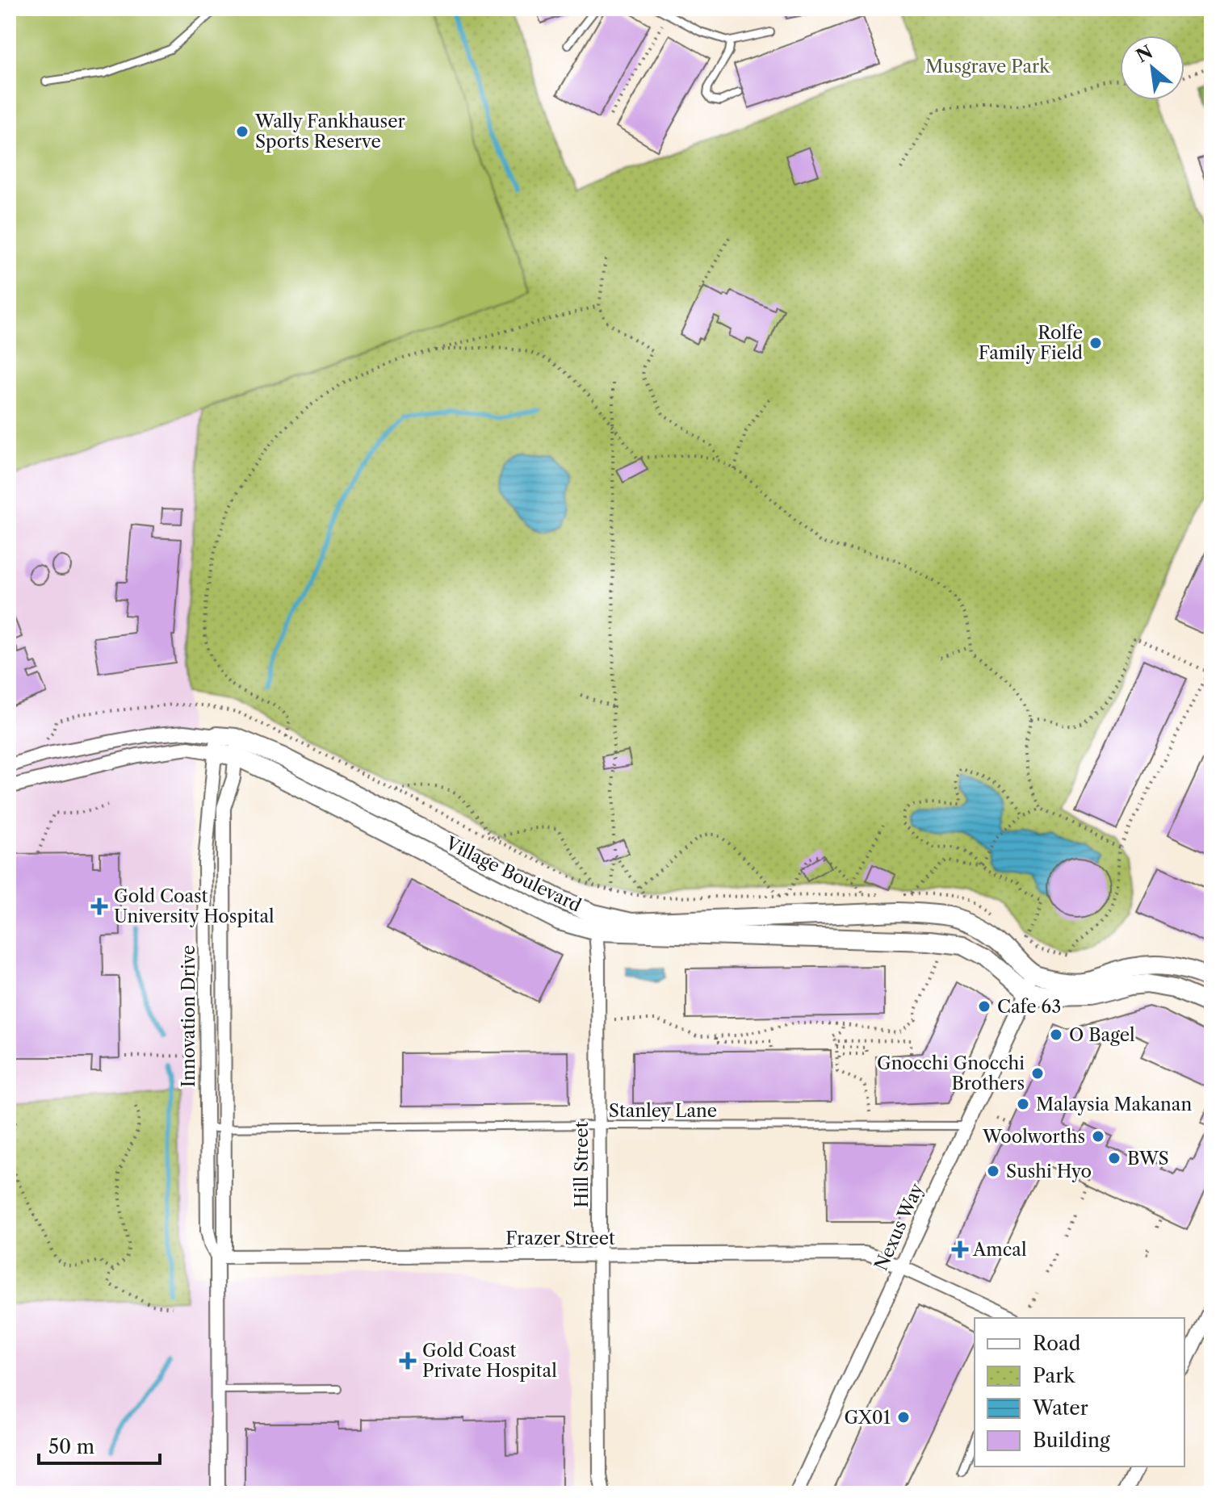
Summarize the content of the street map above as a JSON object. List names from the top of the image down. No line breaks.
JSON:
{"streets":{"street":["Village Boulevard","Innovation Drive","Hill Street","Nexus Way","Frazer Street"],"lane":["Stanley Lane"]},"crossings":[["Village Boulevard","Innovation Drive"],["Village Boulevard","Hill Street"],["Village Boulevard","Nexus Way"],["Innovation Drive","Stanley Lane"],["Innovation Drive","Frazer Street"],["Stanley Lane","Hill Street"],["Stanley Lane","Nexus Way"],["Hill Street","Frazer Street"],["Nexus Way","Frazer Street"]],"parks":["Musgrave Park"],"places":{"other":["Wally Fankhauser Sports Reserve","Rolfe Family Field","Cafe 63","O Bagel","Gnocchi Gnocchi Brothers","Malaysia Makanan","Woolworths","BWS","Sushi Hyo","GX01"],"health":["Gold Coast University Hospital","Amcal","Gold Coast Private Hospital"]},"legend":["Road","Park","Water","Building"],"scale_bar":"50 m","north":"top left"}
